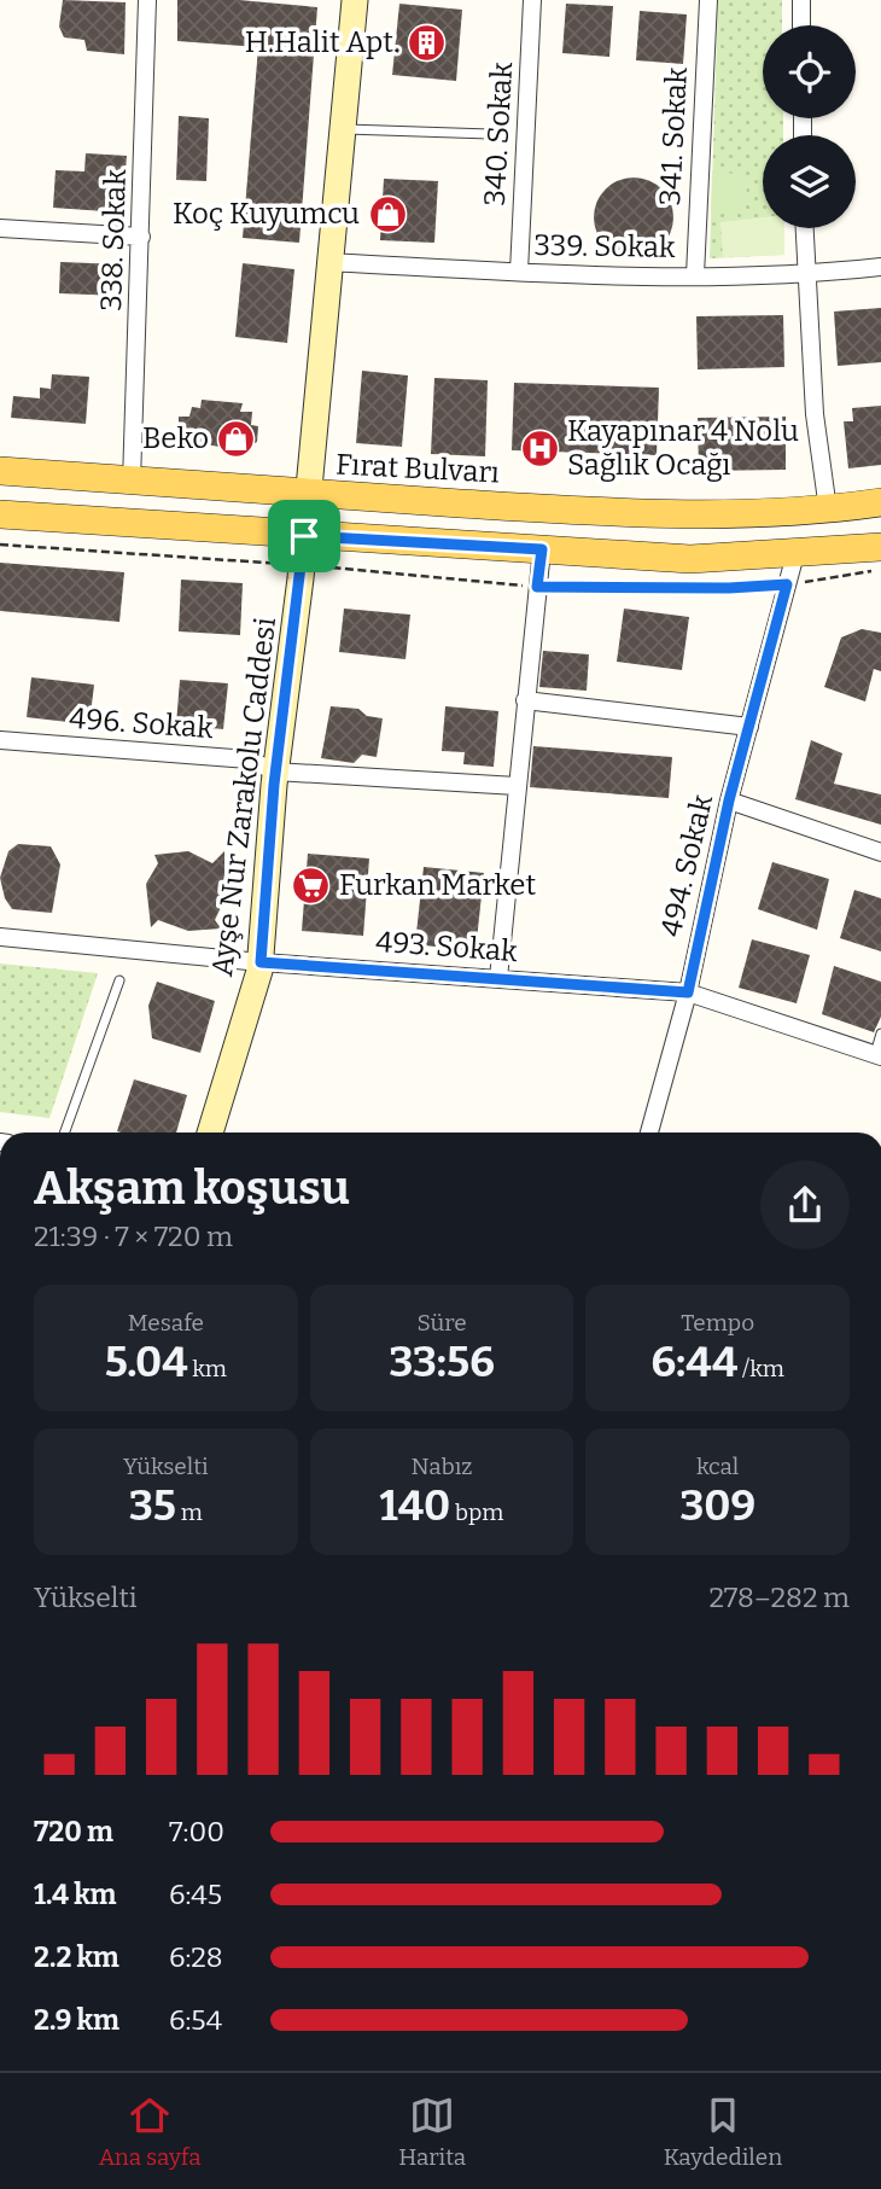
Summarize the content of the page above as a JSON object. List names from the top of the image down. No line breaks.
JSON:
{"streets":{"main road":["Fırat Bulvarı"],"street":["340. Sokak","341. Sokak","338. Sokak","339. Sokak","496. Sokak","Ayşe Nur Zarakolu Caddesi","494. Sokak","493. Sokak"]},"crossings":[["340. Sokak","339. Sokak"],["341. Sokak","339. Sokak"],["338. Sokak","Fırat Bulvarı"],["339. Sokak","Ayşe Nur Zarakolu Caddesi"],["Fırat Bulvarı","Ayşe Nur Zarakolu Caddesi"],["496. Sokak","Ayşe Nur Zarakolu Caddesi"],["Ayşe Nur Zarakolu Caddesi","493. Sokak"],["494. Sokak","493. Sokak"]],"places":{"building":["H.Halit Apt."],"shop":["Koç Kuyumcu","Beko"],"hospital":["Kayapınar 4 Nolu Sağlık Ocağı"],"supermarket":["Furkan Market"]},"page":{"heading":["Akşam koşusu","21:39 · 7 × 720 m"],"stats":[["Mesafe","5.04 km"],["Süre","33:56"],["Tempo","6:44 /km"],["Yükselti","35 m"],["Nabız","140 bpm"],["kcal","309"]],"chart":["Yükselti","278–282 m"],"list":[{"name":"720 m","note":"7:00"},{"name":"1.4 km","note":"6:45"},{"name":"2.2 km","note":"6:28"},{"name":"2.9 km","note":"6:54"}],"tabs":["Ana sayfa","Harita","Kaydedilen"]}}
